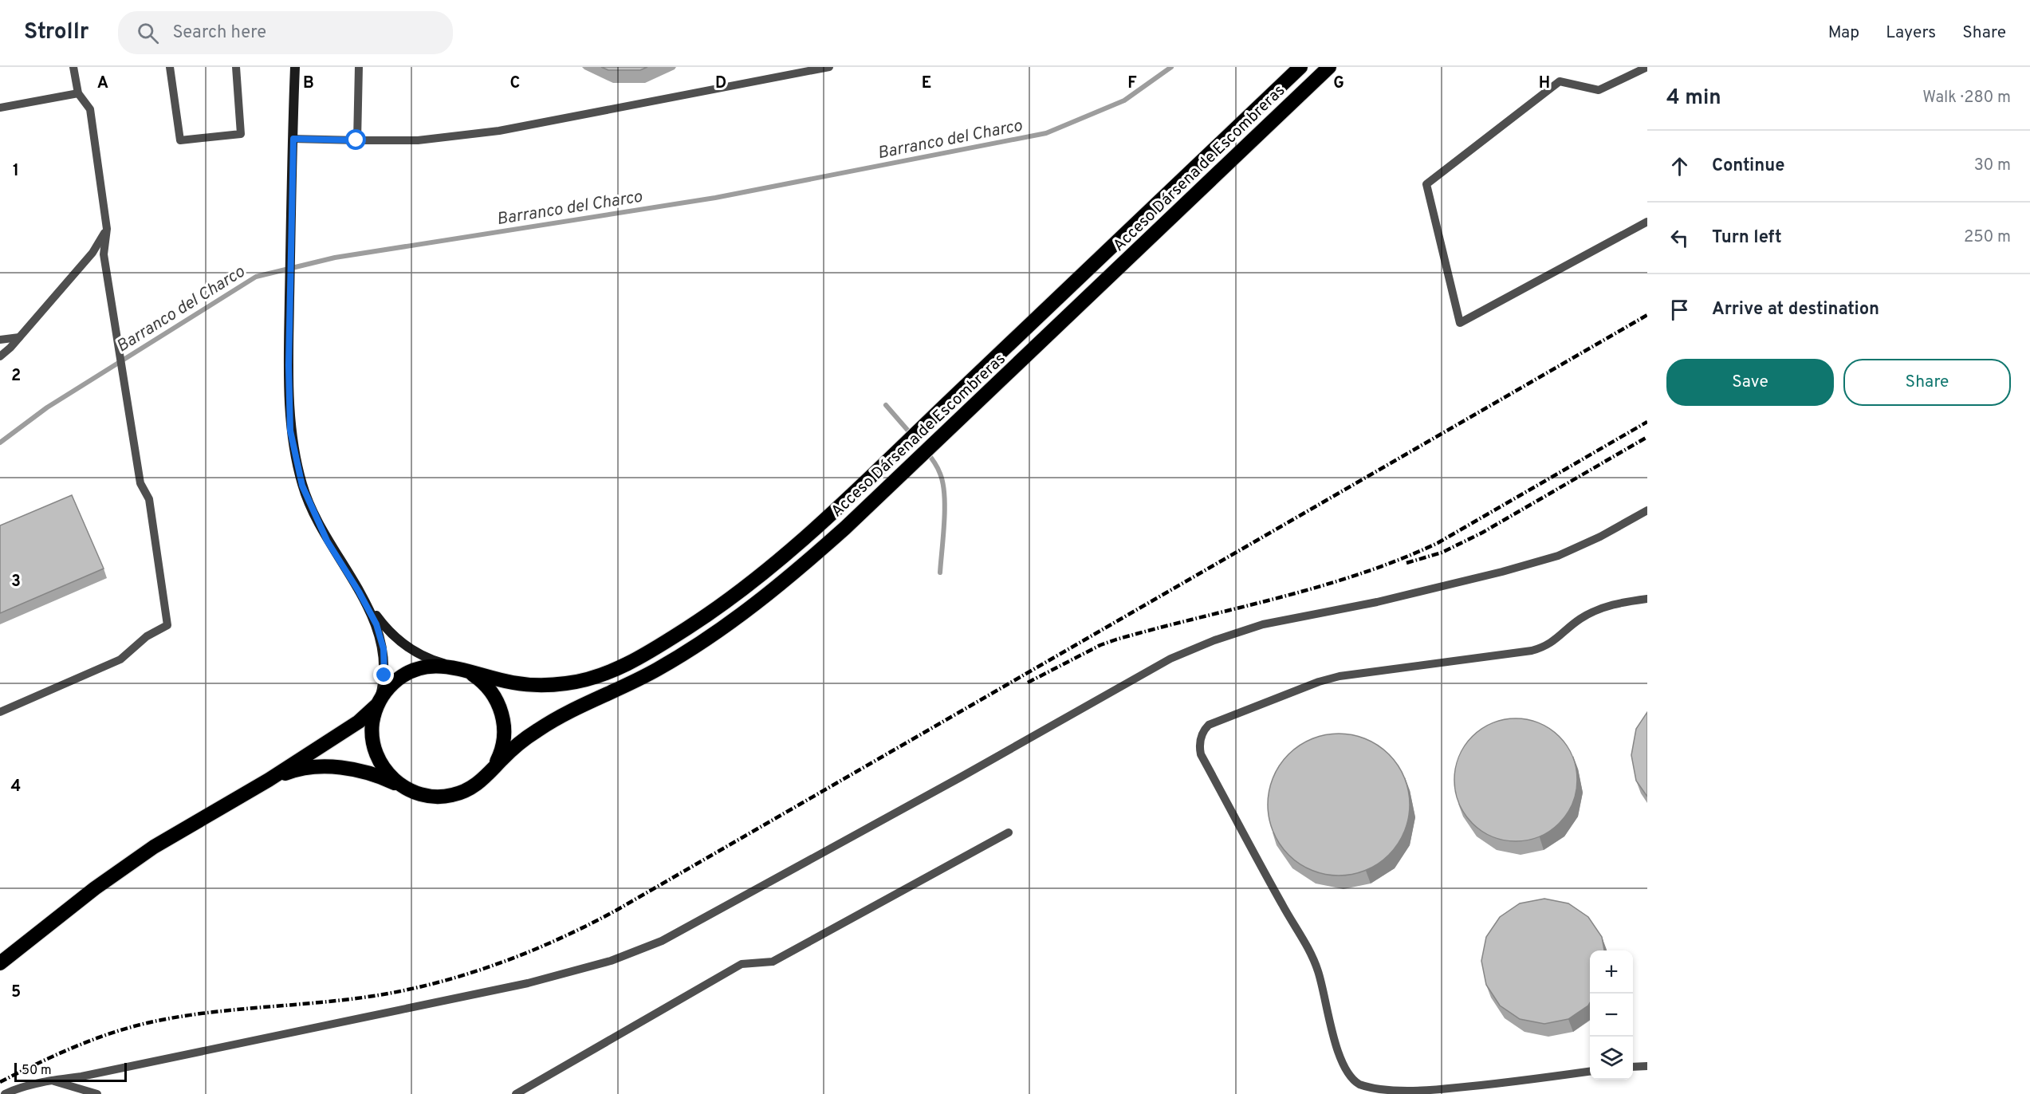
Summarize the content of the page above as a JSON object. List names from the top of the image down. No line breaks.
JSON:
{"streets":{"highway":["Acceso Dársena de Escombreras"]},"water":["Barranco del Charco"],"scale_bar":"50 m","page":{"header":"Strollr","search":"Search here","nav":["Map","Layers","Share"],"heading":["4 min","Walk · 280 m"],"list":[["Continue","30 m"],["Turn left","250 m"],"Arrive at destination"],"buttons":["Save","Share"],"map_buttons":["+","−"],"scale":"50 m"},"grid":{"columns":["A","B","C","D","E","F","G","H"],"rows":["1","2","3","4","5"]}}
